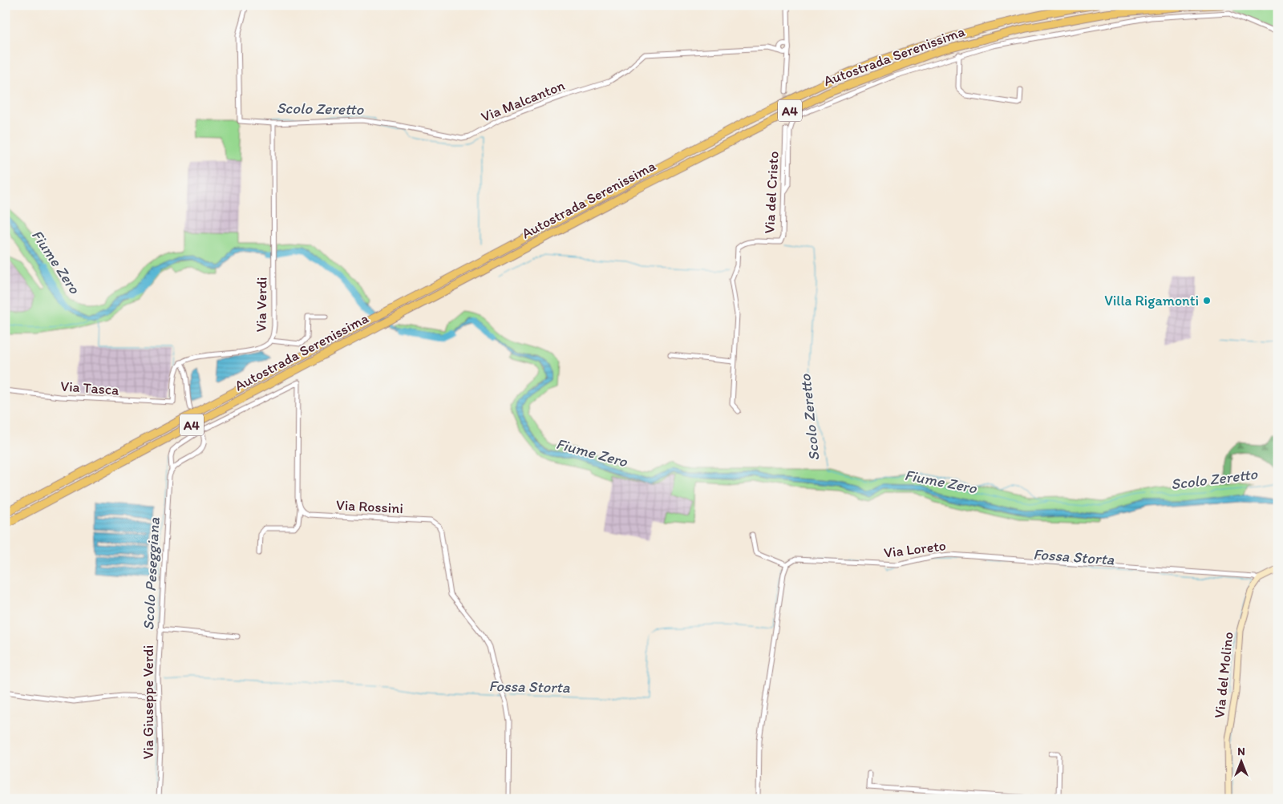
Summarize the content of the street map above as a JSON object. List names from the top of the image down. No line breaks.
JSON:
{"streets":{"highway":["Autostrada Serenissima","A4"],"street":["Via Malcanton","Via del Cristo","Via Verdi","Via Tasca","Via Rossini","Via Loreto","Via del Molino","Via Giuseppe Verdi"]},"crossings":[["Via Malcanton","Via Verdi"],["Via Verdi","Via Tasca"],["Via Loreto","Via del Molino"]],"water":["Scolo Zeretto","Fiume Zero","Fossa Storta","Scolo Peseggiana"],"places":["Villa Rigamonti"],"north":"top"}
